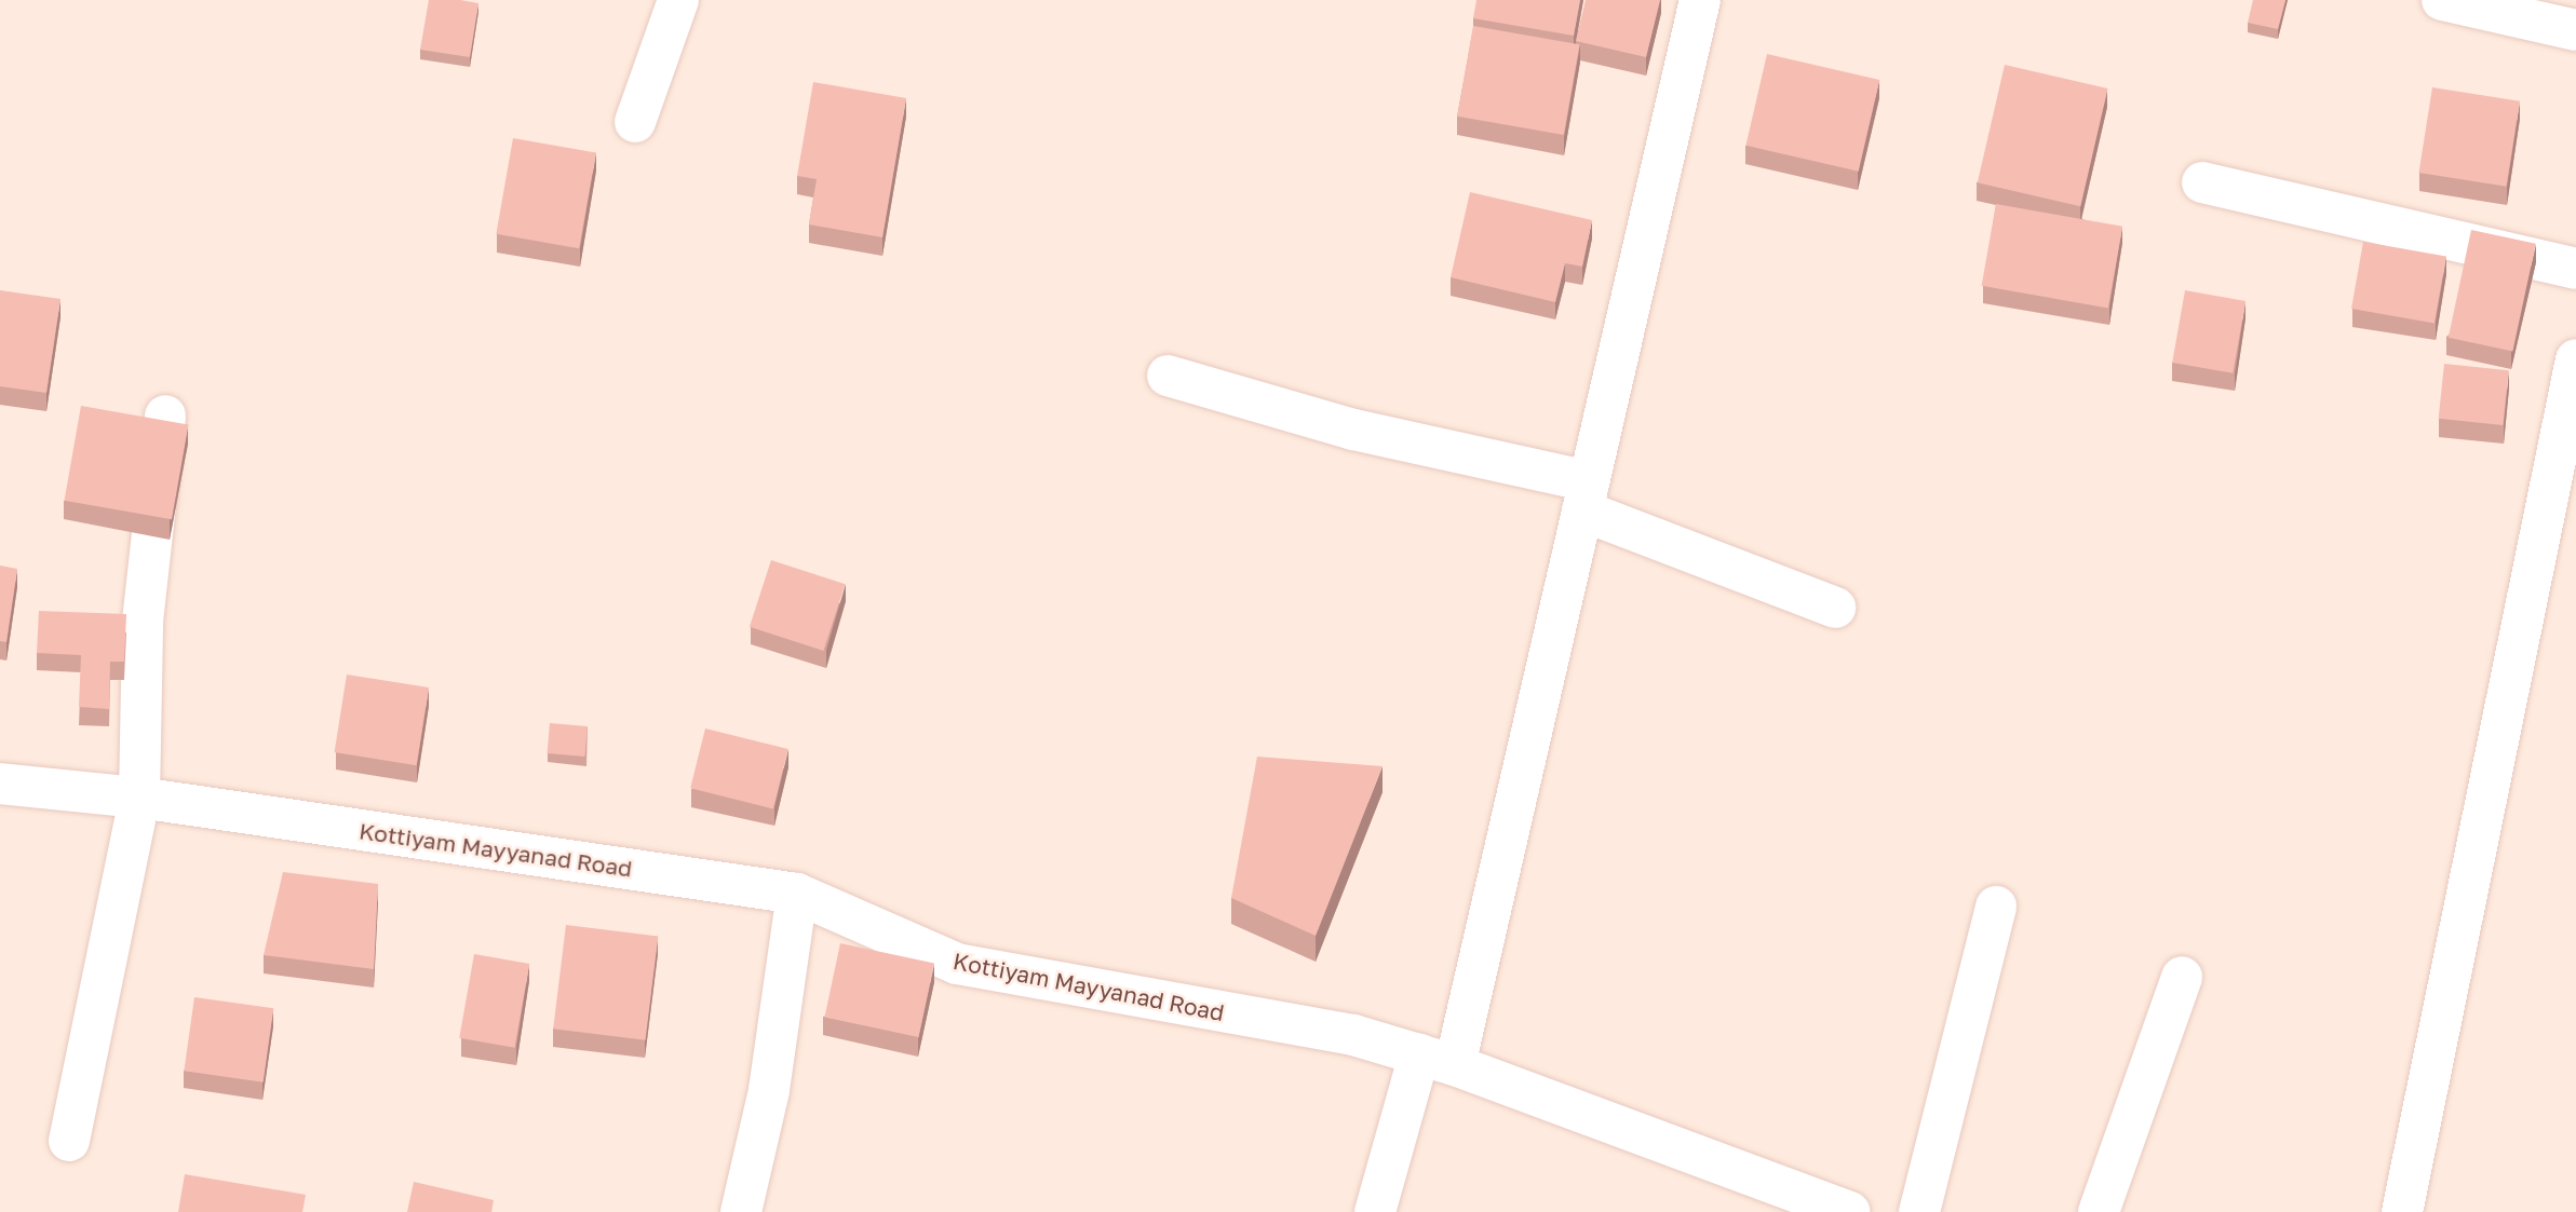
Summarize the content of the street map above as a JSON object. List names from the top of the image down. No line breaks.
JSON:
{"streets":{"street":["Kottiyam Mayyanad Road"]}}
